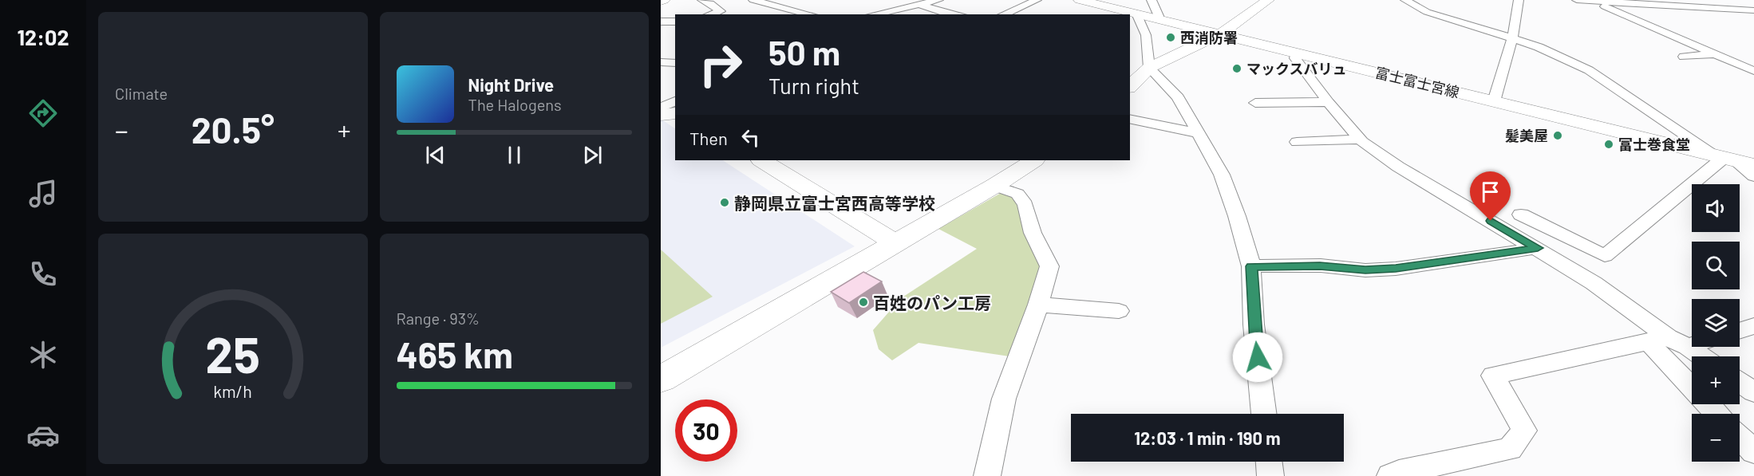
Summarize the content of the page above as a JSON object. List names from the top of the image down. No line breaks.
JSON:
{"streets":{"street":["富士富士宮線"]},"places":["西消防署","マックスバリュ","髪美屋","富士巻食堂","静岡県立富士宮西高等学校","百姓のパン工房"],"page":{"tabs":"12:02","tile":["Climate",["Range · 93%","465 km"]],"turn":["50 m","Turn right"],"song":["Night Drive","The Halogens"],"heat":["−","20.5°","+"],"then":"Then","map_buttons":["+","−"],"limit":"30","trip":"12:03 · 1 min · 190 m","gauge":["25","km/h"]}}
